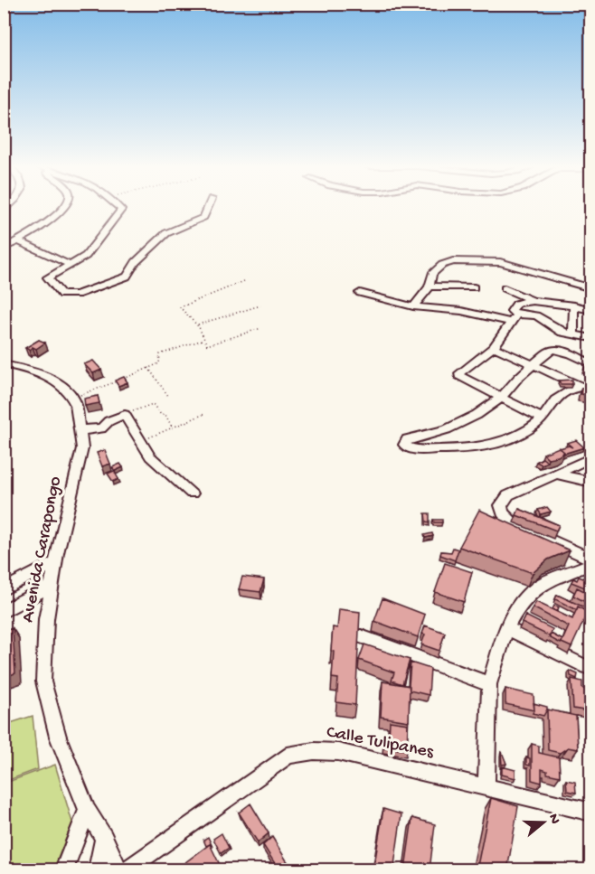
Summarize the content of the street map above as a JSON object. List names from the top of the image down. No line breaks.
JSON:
{"streets":{"street":["Avenida Carapongo","Calle Tulipanes"]},"north":"right"}
